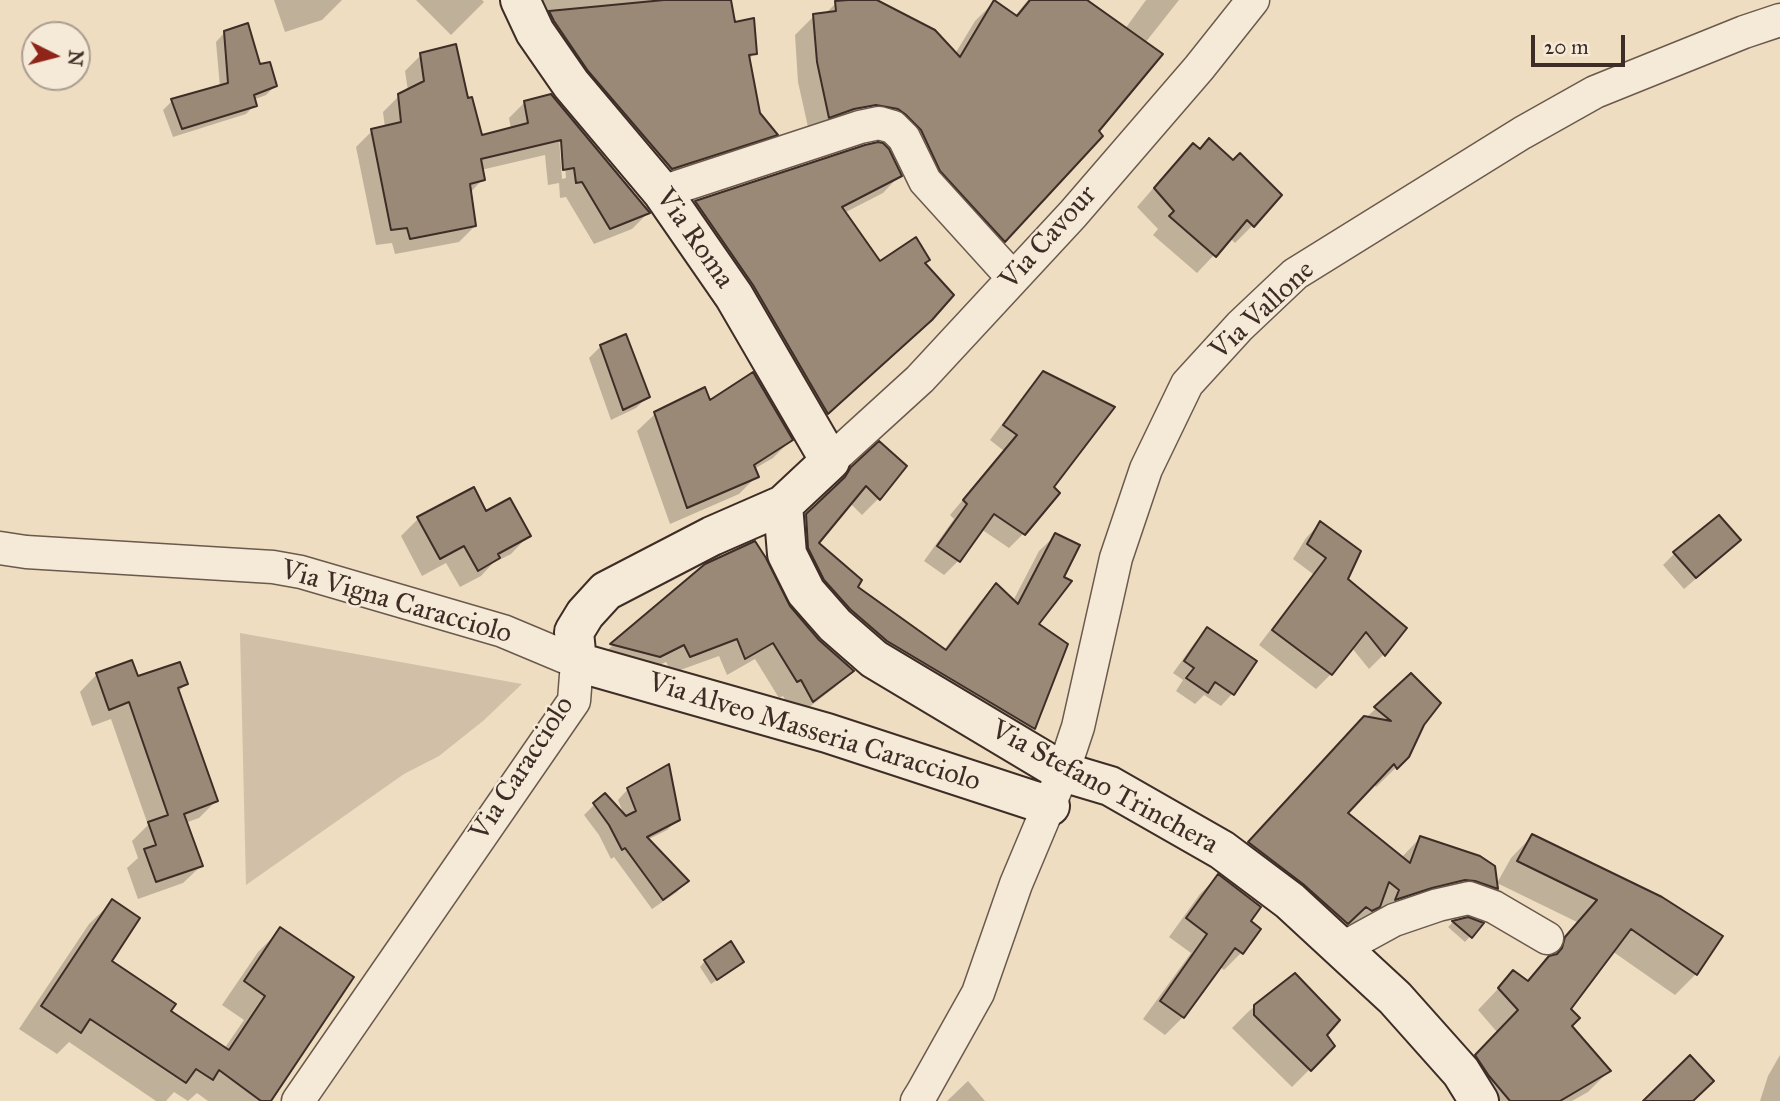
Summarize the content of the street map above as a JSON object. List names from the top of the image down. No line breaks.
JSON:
{"streets":{"street":["Via Cavour","Via Roma","Via Vallone","Via Vigna Caracciolo","Via Alveo Masseria Caracciolo","Via Caracciolo","Via Stefano Trinchera"]},"crossings":[["Via Cavour","Via Roma"],["Via Cavour","Via Caracciolo"],["Via Roma","Via Caracciolo"],["Via Vallone","Via Alveo Masseria Caracciolo"],["Via Vallone","Via Stefano Trinchera"],["Via Vigna Caracciolo","Via Alveo Masseria Caracciolo"],["Via Vigna Caracciolo","Via Caracciolo"],["Via Alveo Masseria Caracciolo","Via Caracciolo"],["Via Alveo Masseria Caracciolo","Via Stefano Trinchera"],["Via Caracciolo","Via Stefano Trinchera"]],"scale_bar":"20 m","north":"right"}
